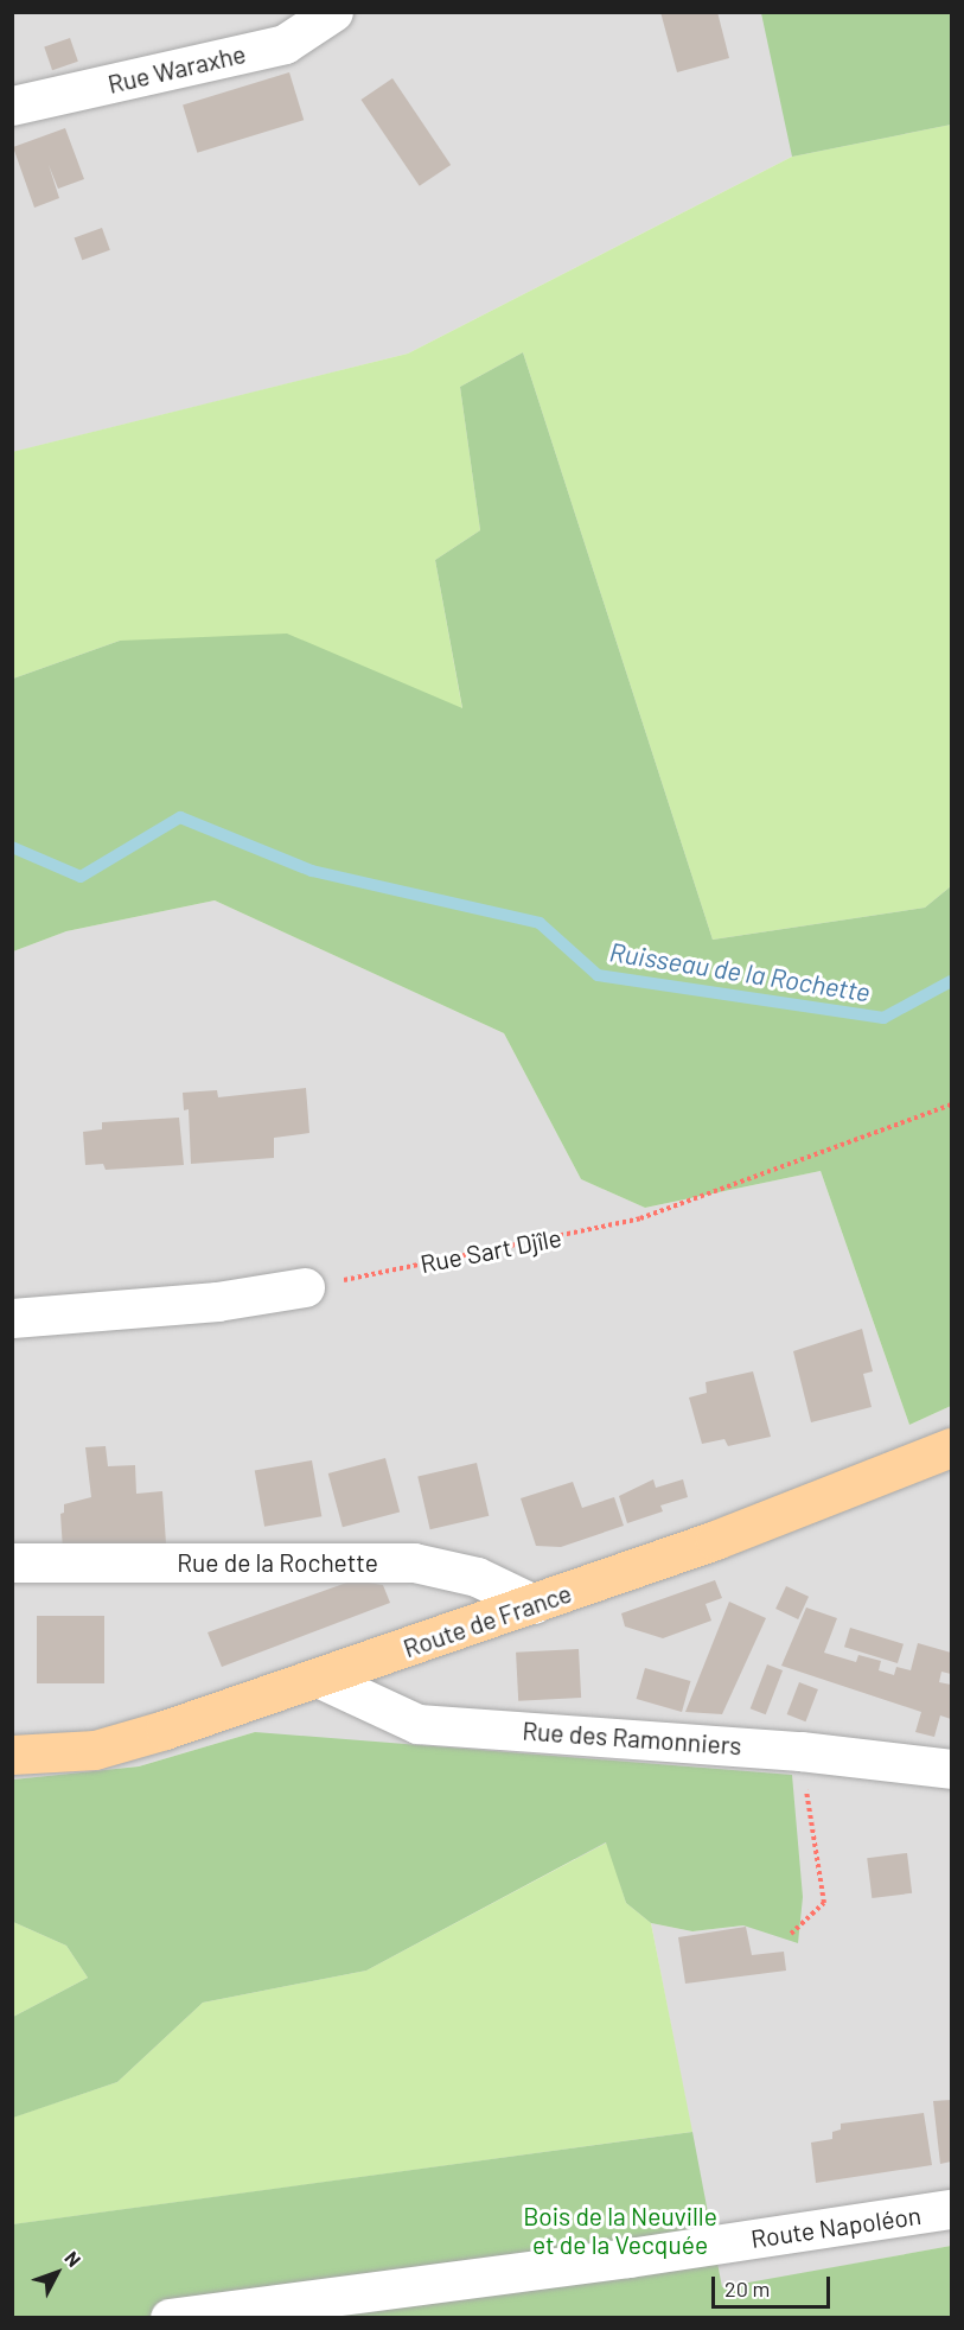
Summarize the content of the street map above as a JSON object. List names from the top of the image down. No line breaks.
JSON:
{"streets":{"main road":["Route de France"],"street":["Rue Waraxhe","Rue de la Rochette","Rue des Ramonniers","Route Napoléon"],"path":["Rue Sart Djîle"]},"crossings":[["Rue de la Rochette","Route de France"],["Route de France","Rue des Ramonniers"]],"water":["Ruisseau de la Rochette"],"parks":["Bois de la Neuville et de la Vecquée"],"scale_bar":"20 m","north":"top right"}
